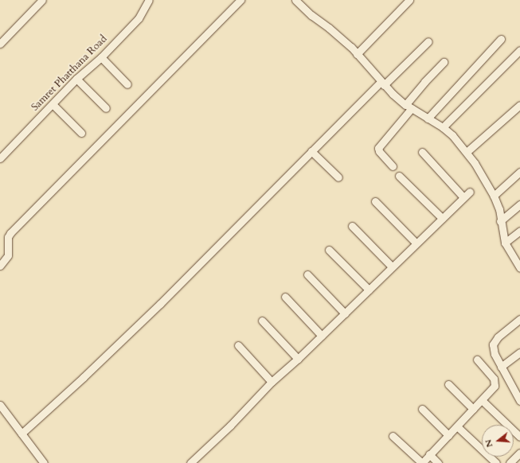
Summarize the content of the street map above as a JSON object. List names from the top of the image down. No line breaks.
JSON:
{"streets":{"street":["Samret Phatthana Road"]},"north":"left"}
